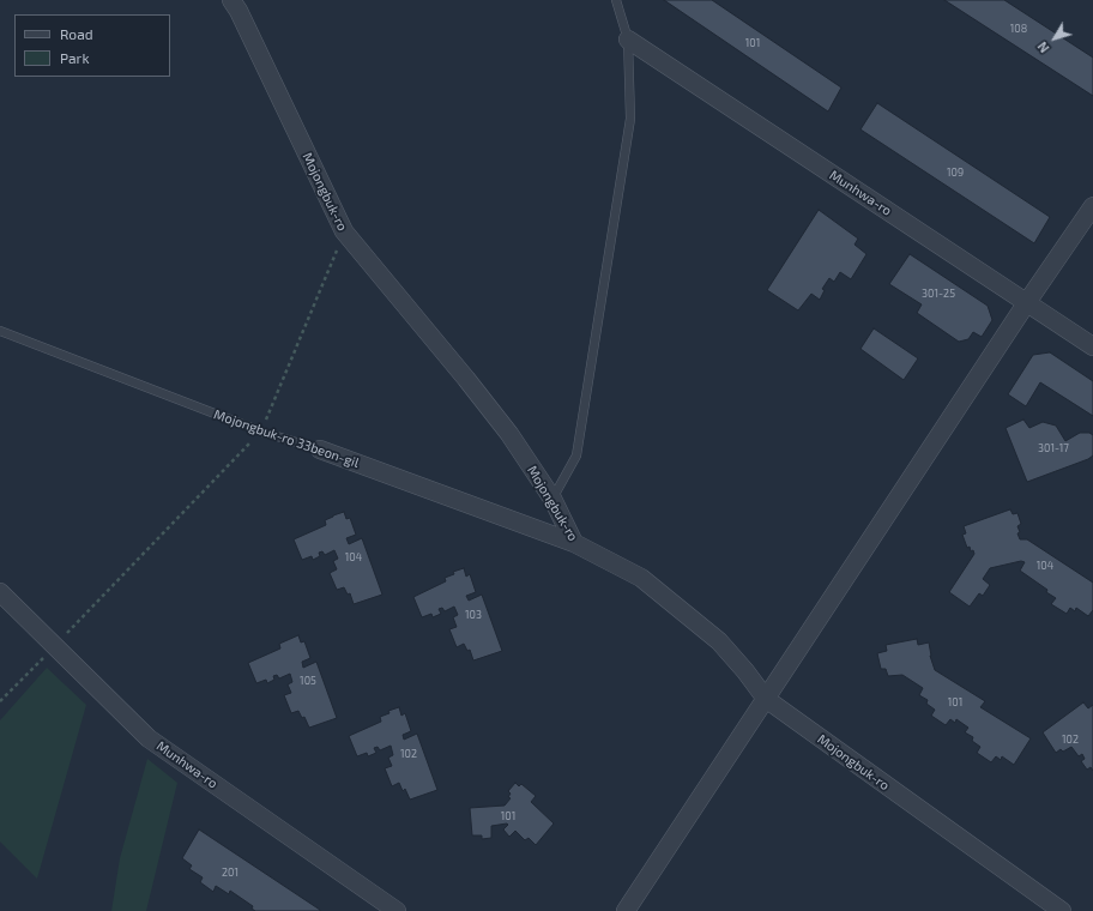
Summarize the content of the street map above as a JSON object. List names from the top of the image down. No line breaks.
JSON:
{"streets":{"street":["Mojongbuk-ro","Munhwa-ro","Mojongbuk-ro 33beon-gil"]},"crossings":[["Mojongbuk-ro","Mojongbuk-ro 33beon-gil"]],"house_numbers":["108","101","109","301-25","301-17","104","104","103","105","101","102","102","101","201"],"legend":["Road","Park"],"north":"bottom left"}
